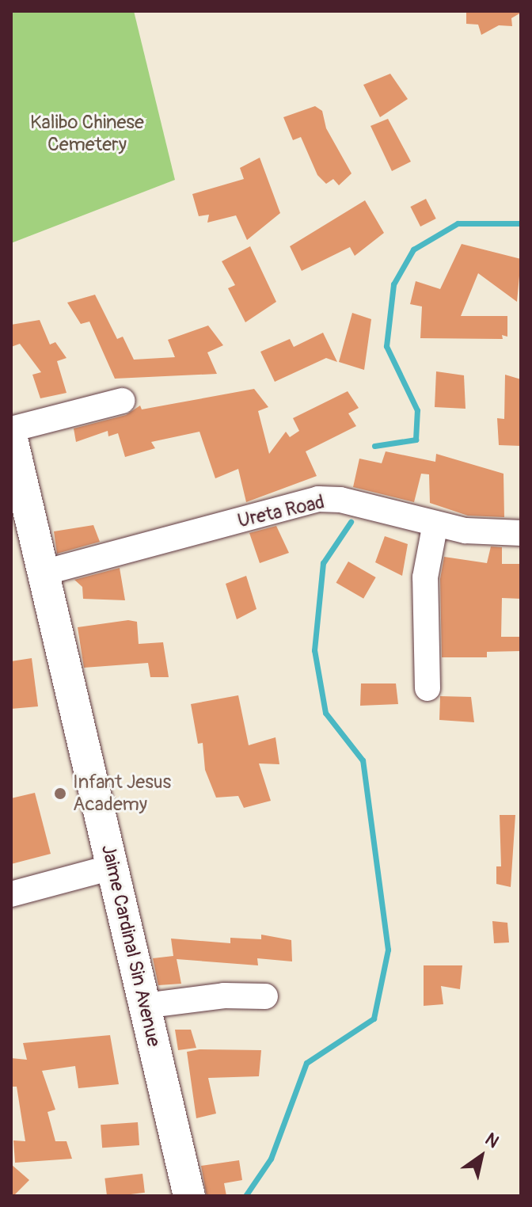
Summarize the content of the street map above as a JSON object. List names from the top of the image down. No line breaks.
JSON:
{"streets":{"main road":["Jaime Cardinal Sin Avenue"],"street":["Ureta Road"]},"crossings":[["Ureta Road","Jaime Cardinal Sin Avenue"]],"parks":["Kalibo Chinese Cemetery"],"places":["Infant Jesus Academy"],"north":"top right"}
